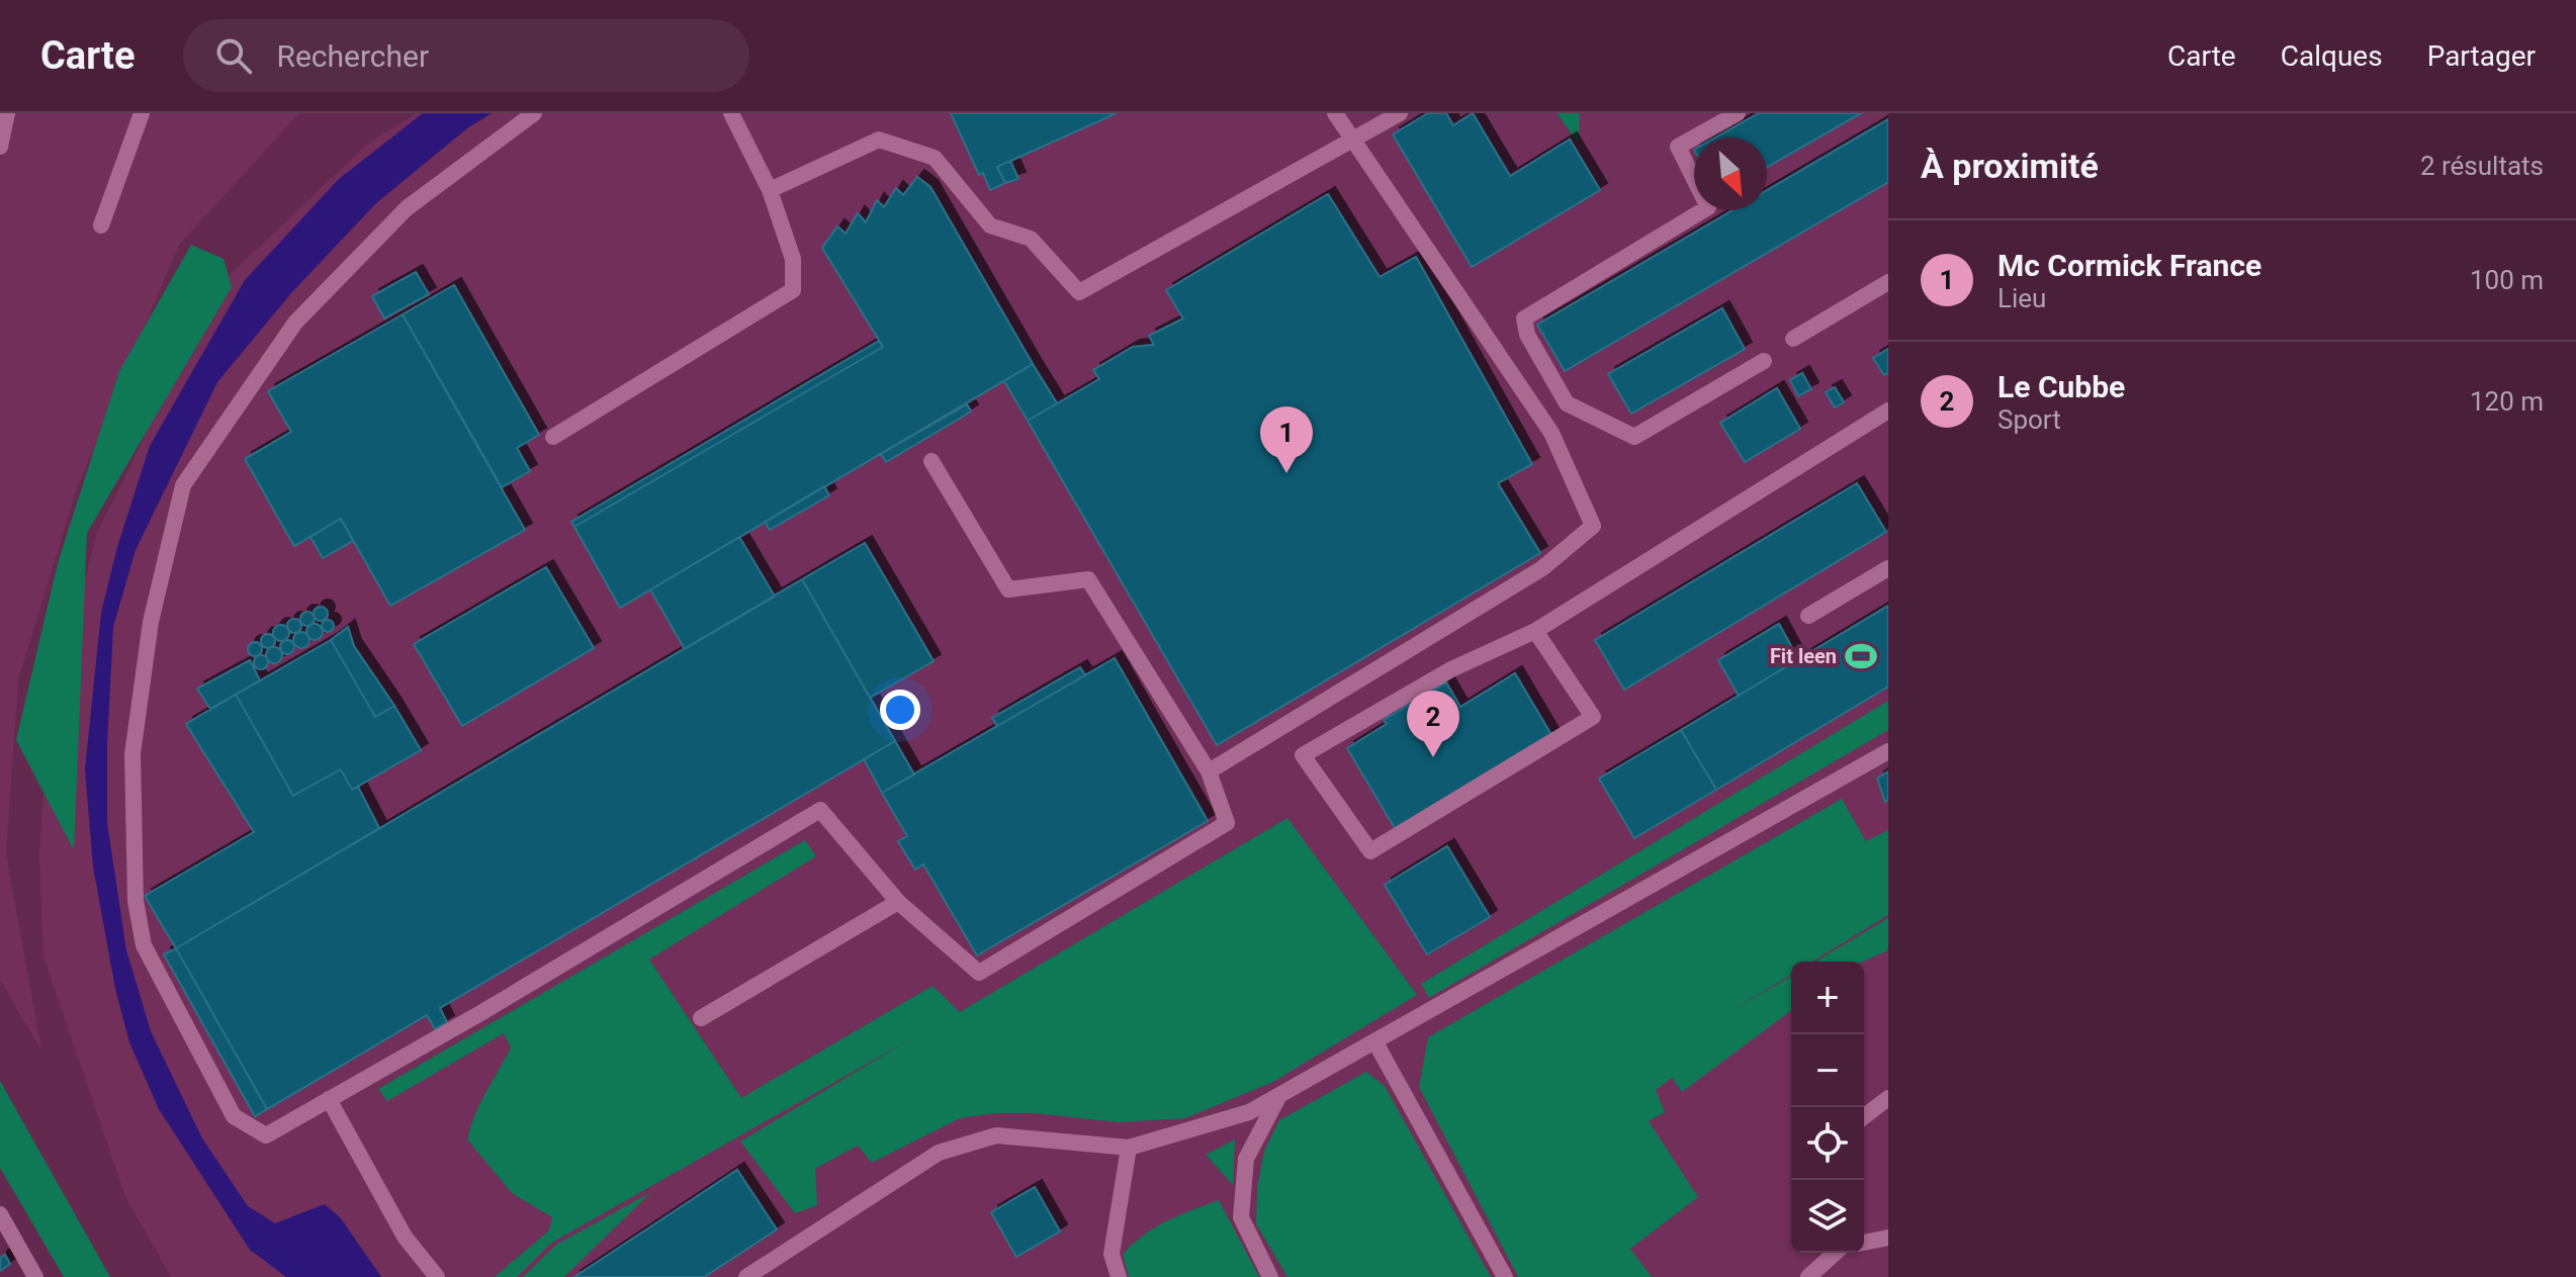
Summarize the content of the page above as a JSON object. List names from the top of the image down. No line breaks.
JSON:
{"places":{"sports":["Fit leen"]},"north":"bottom right","page":{"header":"Carte","search":"Rechercher","nav":["Carte","Calques","Partager"],"heading":["À proximité","2 résultats"],"list":[{"mark":"1","name":"Mc Cormick France","note":"Lieu","value":"100 m"},{"mark":"2","name":"Le Cubbe","note":"Sport","value":"120 m"}],"pins":["1","2"],"map_buttons":["+","−"]}}
